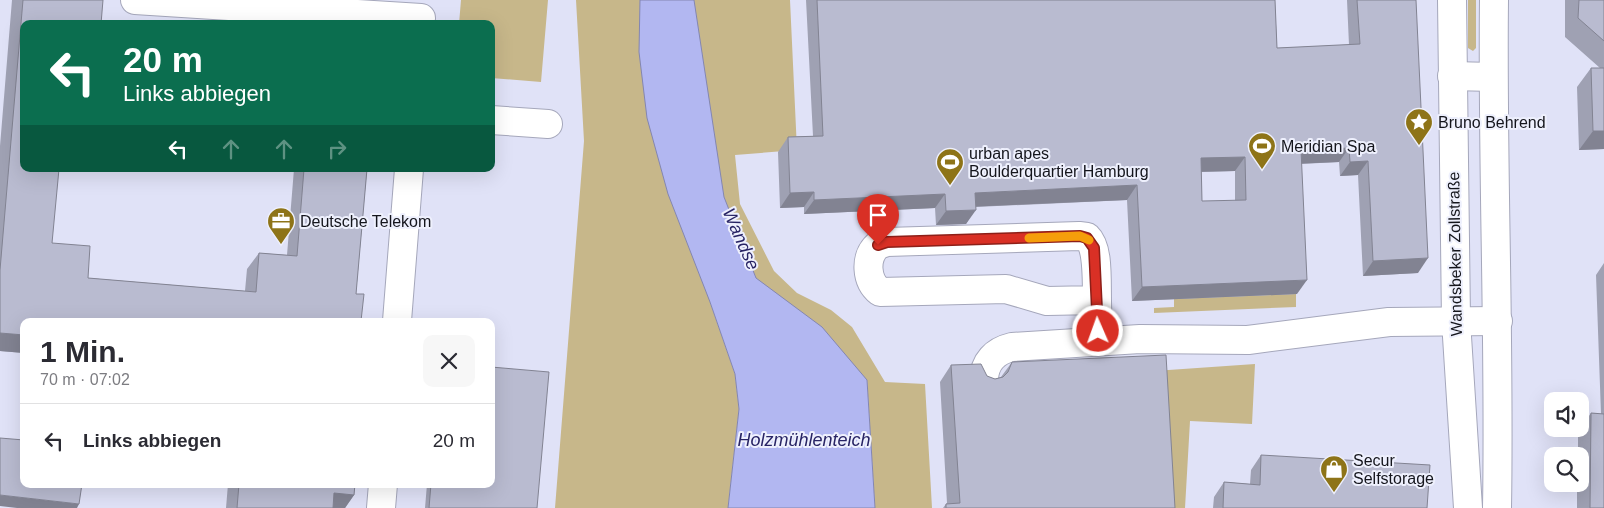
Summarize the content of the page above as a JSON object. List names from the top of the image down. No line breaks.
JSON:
{"streets":{"main road":["Wandsbeker Zollstraße"]},"water":["Wandse","Holzmühlenteich"],"places":{"place":["Bruno Behrend"],"sports":["Meridian Spa","urban apes Boulderquartier Hamburg"],"office":["Deutsche Telekom"],"shop":["Secur Selfstorage"]},"page":{"turn":["20 m","Links abbiegen"],"heading":["1 Min.","70 m · 07:02"],"list":[{"name":"Links abbiegen","value":"20 m"}]}}
